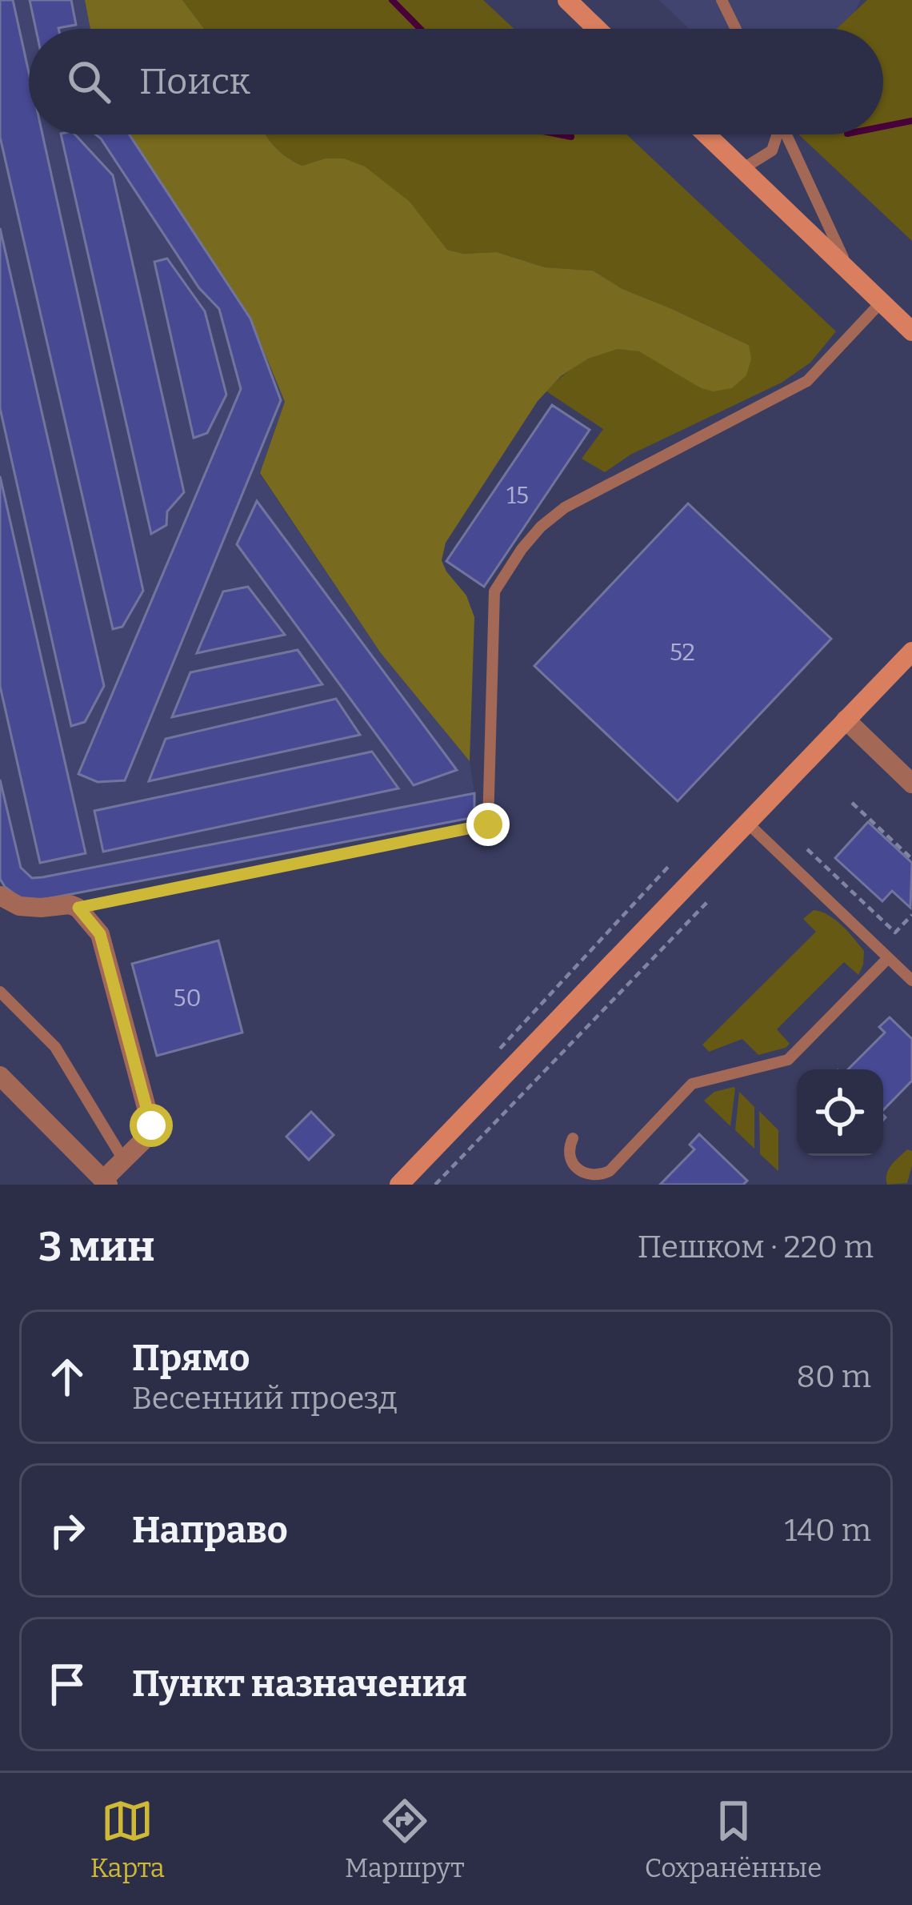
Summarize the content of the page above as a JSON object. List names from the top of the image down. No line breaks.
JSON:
{"house_numbers":["15","52","50"],"page":{"search":"Поиск","heading":["3 мин","Пешком · 220 m"],"list":[["Прямо","Весенний проезд","80 m"],["Направо","140 m"],"Пункт назначения"],"nav":["Карта","Маршрут","Сохранённые"]}}
